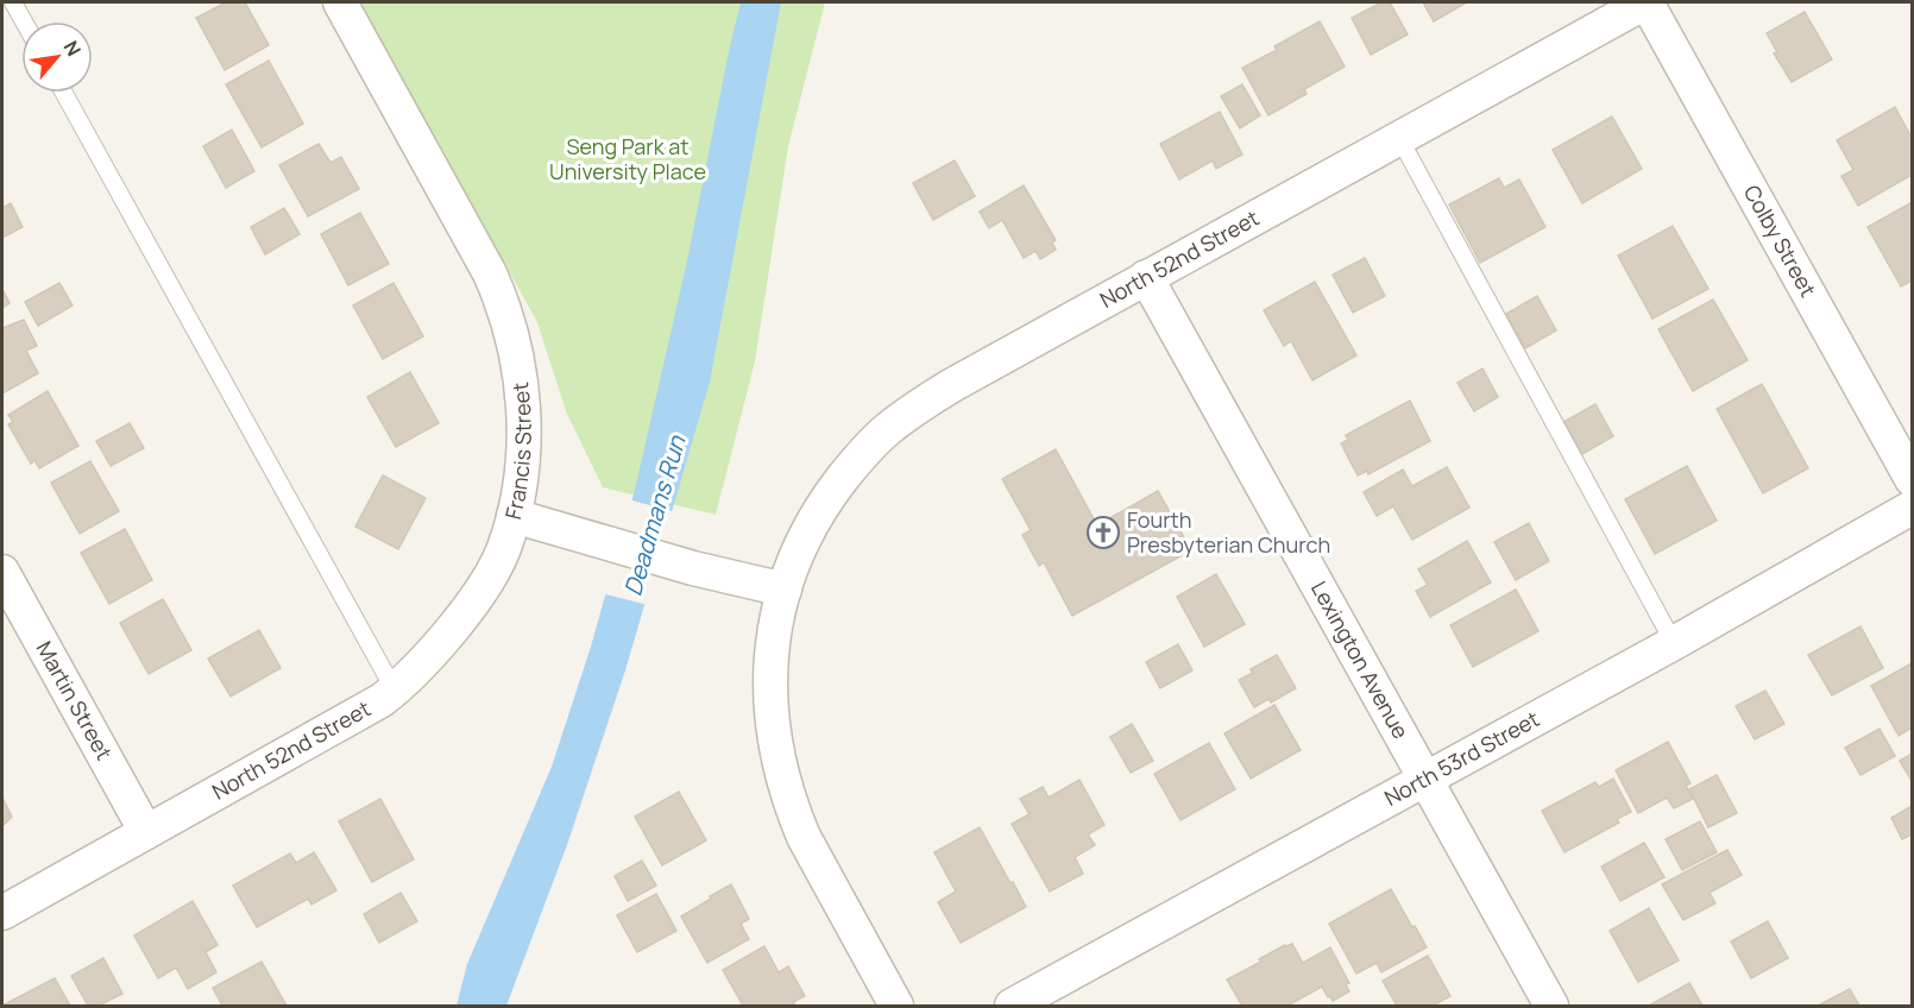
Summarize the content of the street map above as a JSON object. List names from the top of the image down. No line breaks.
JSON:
{"streets":{"street":["Colby Street","North 52nd Street","Francis Street","Lexington Avenue","Martin Street","North 53rd Street"]},"crossings":[["Colby Street","North 52nd Street"],["North 52nd Street","Francis Street"],["North 52nd Street","Lexington Avenue"],["North 52nd Street","Martin Street"],["Lexington Avenue","North 53rd Street"]],"water":["Deadmans Run"],"parks":["Seng Park at University Place"],"places":{"church":["Fourth Presbyterian Church"]},"north":"top right"}
